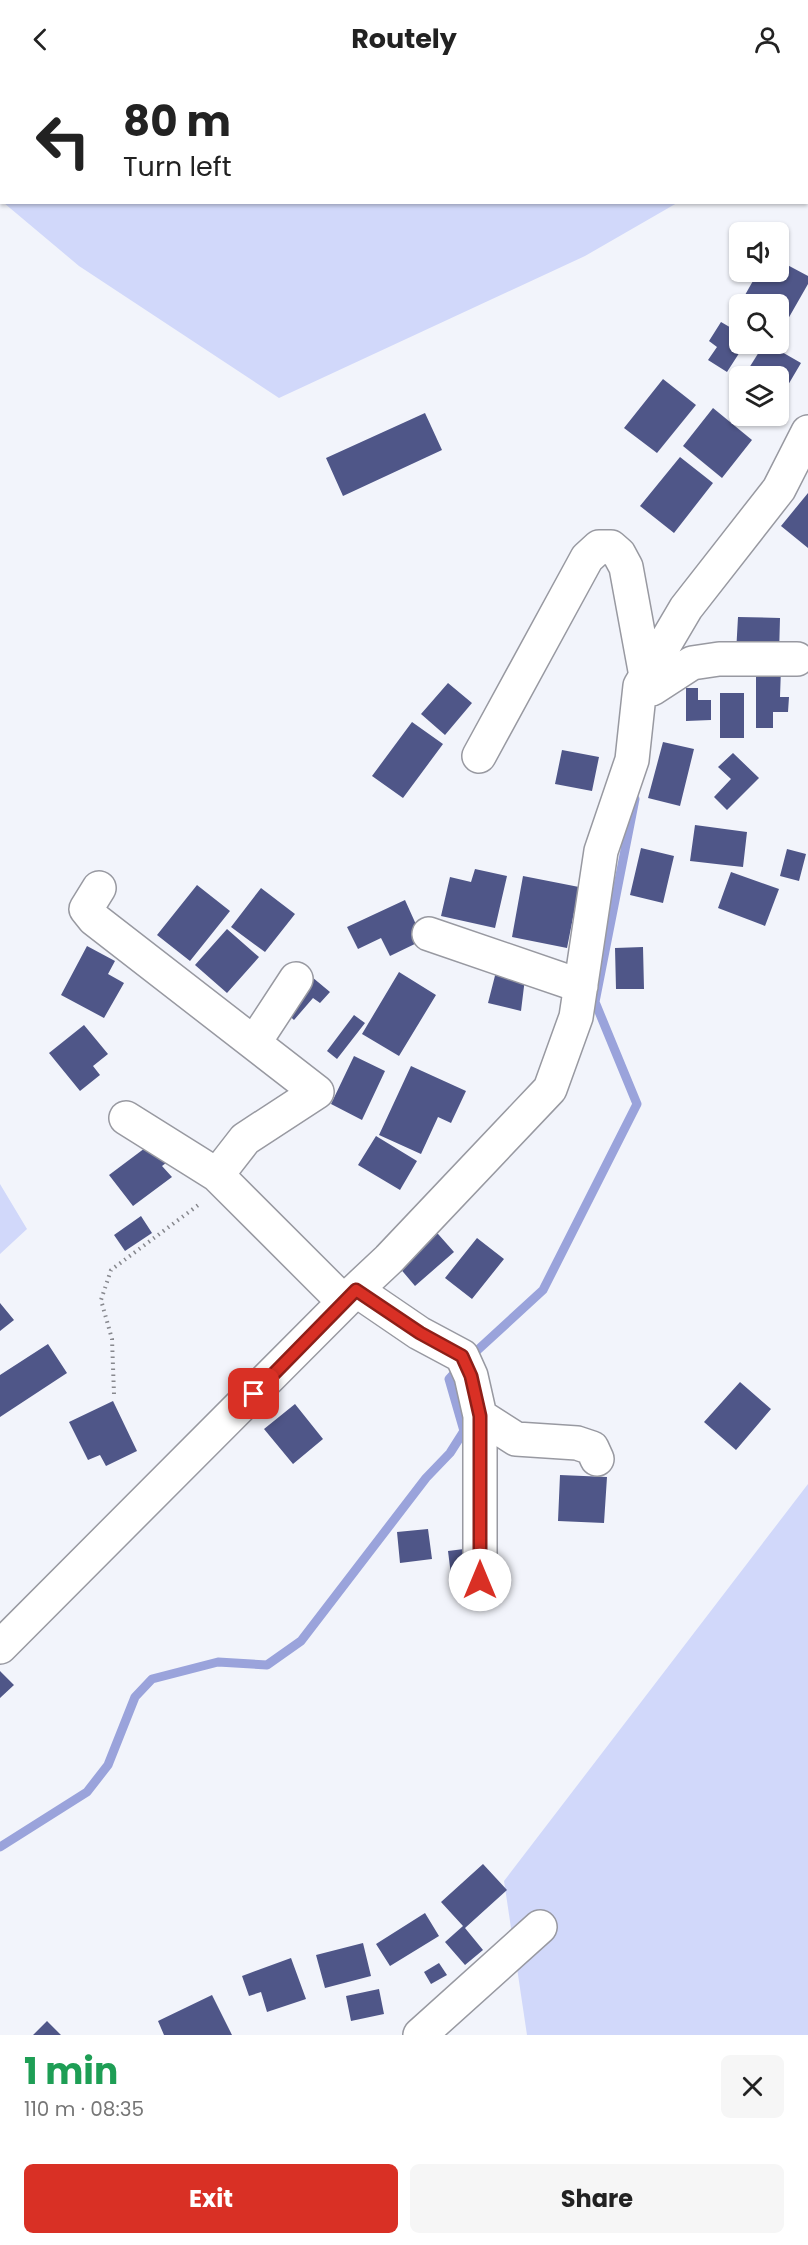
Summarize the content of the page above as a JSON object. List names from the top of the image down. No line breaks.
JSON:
{"page":{"header":"Routely","turn":["80 m","Turn left"],"heading":["1 min","110 m · 08:35"],"buttons":["Exit","Share"]}}
